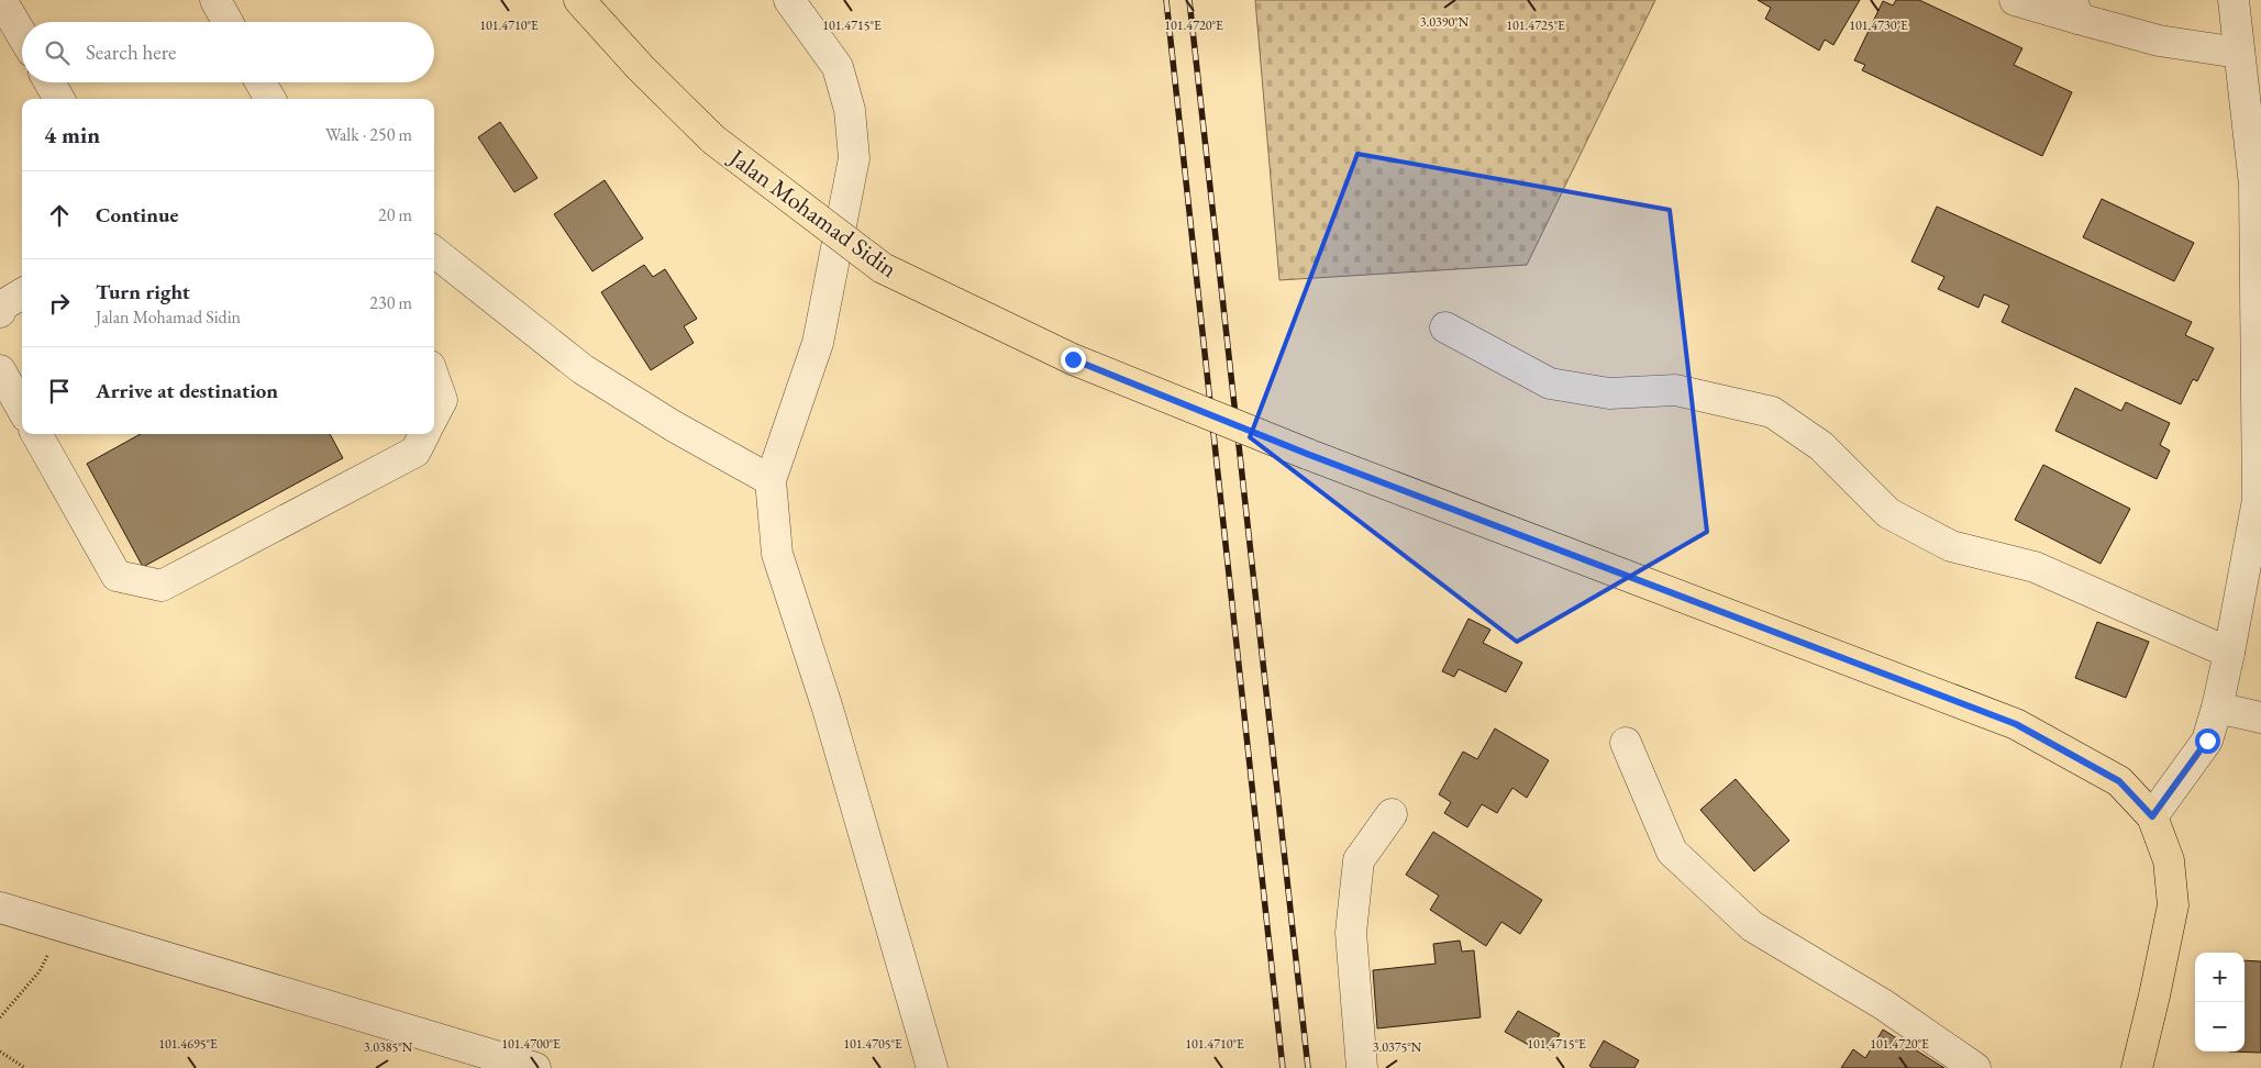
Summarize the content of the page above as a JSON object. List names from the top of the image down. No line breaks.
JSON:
{"streets":{"main road":["Jalan Mohamad Sidin"]},"page":{"search":"Search here","heading":["4 min","Walk · 250 m"],"list":[["Continue","20 m"],["Turn right","Jalan Mohamad Sidin","230 m"],"Arrive at destination"],"map_buttons":["+","−"]},"coordinates":["3.0390°N","101.4710°E","101.4715°E","101.4720°E","101.4725°E","101.4730°E","101.4695°E","101.4700°E","101.4705°E","3.0385°N","3.0375°N"]}
